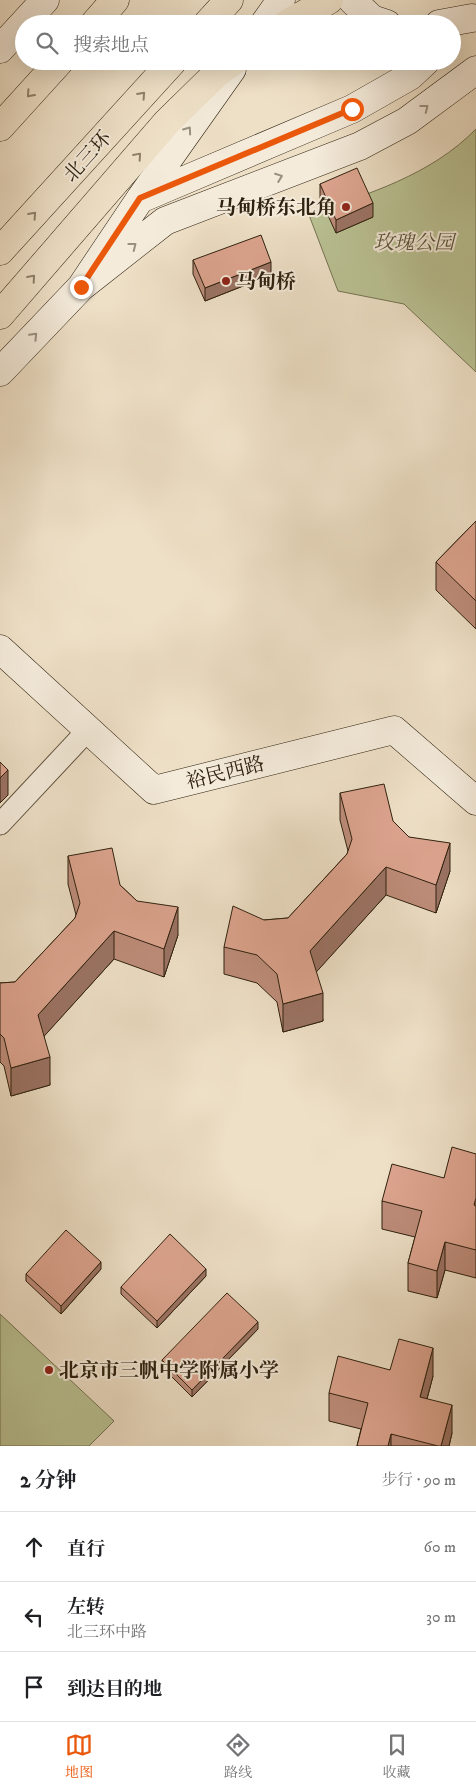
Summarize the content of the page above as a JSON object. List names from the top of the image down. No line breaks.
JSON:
{"streets":{"highway":["北三环"],"street":["裕民西路"]},"parks":["玫瑰公园"],"places":["马甸桥东北角","马甸桥","北京市三帆中学附属小学"],"page":{"search":"搜索地点","heading":["2 分钟","步行 · 90 m"],"list":[["直行","60 m"],["左转","北三环中路","30 m"],"到达目的地"],"nav":["地图","路线","收藏"]}}
